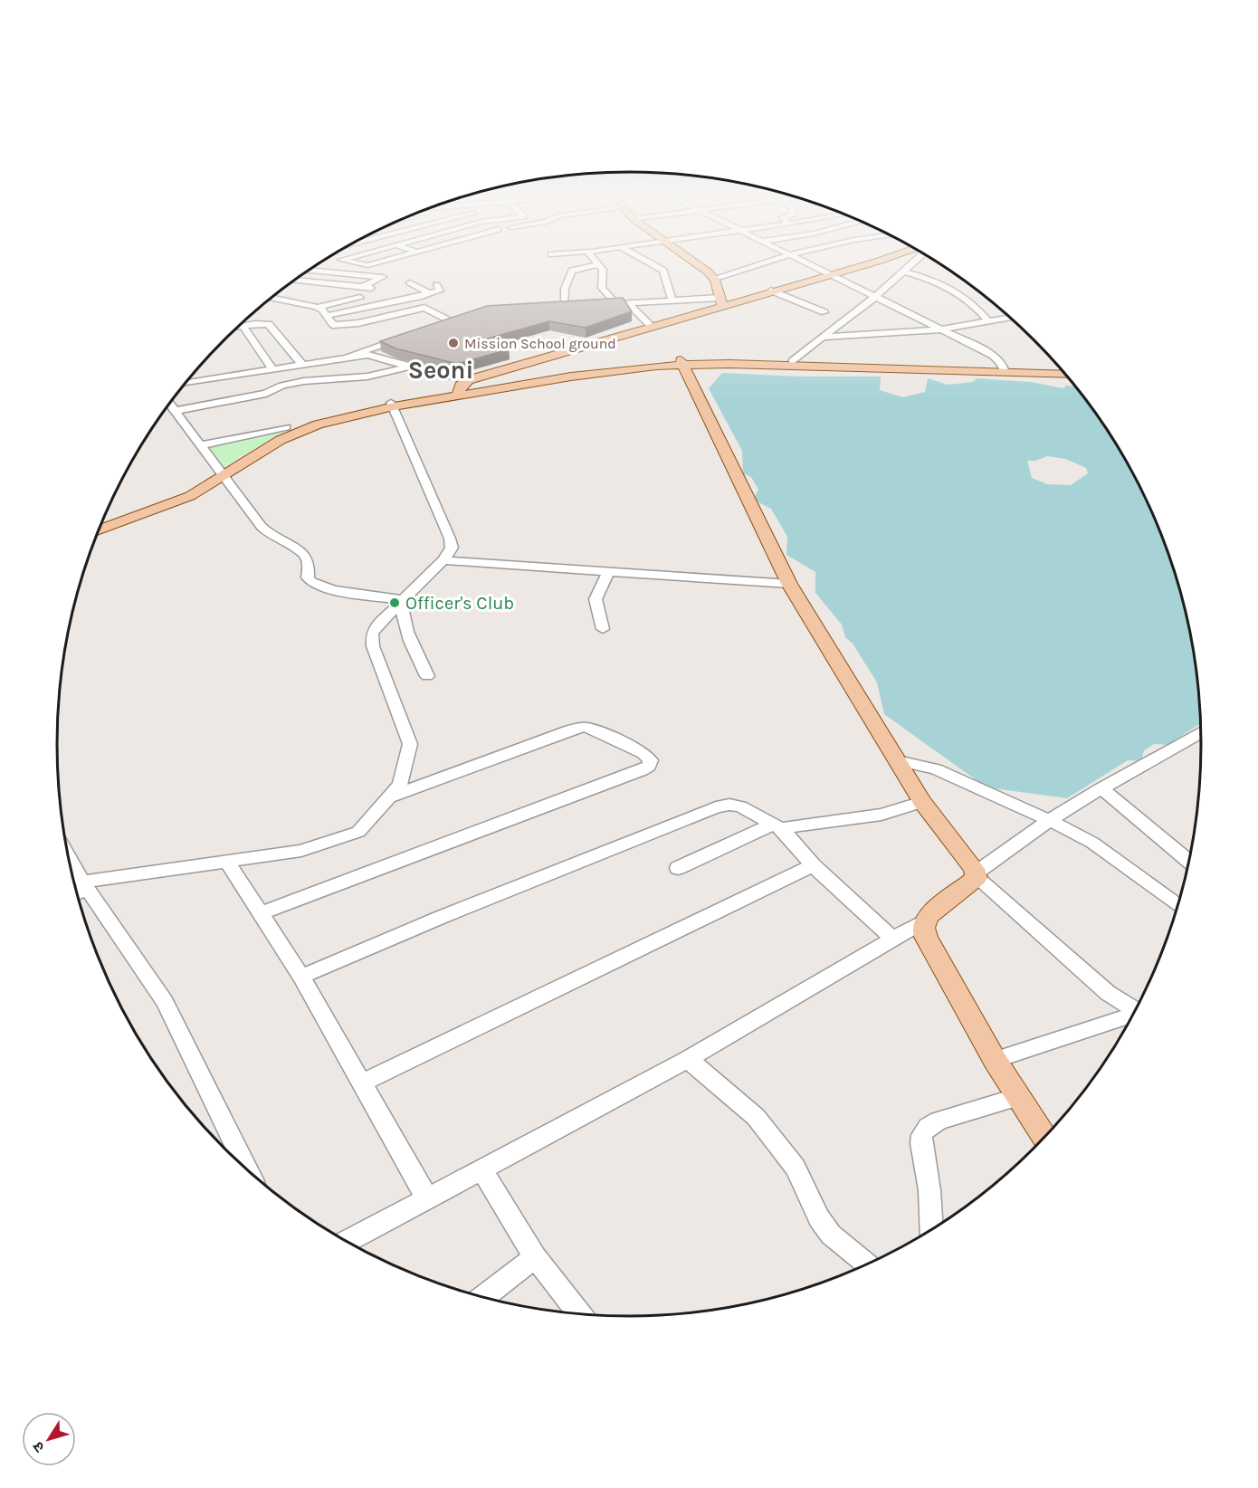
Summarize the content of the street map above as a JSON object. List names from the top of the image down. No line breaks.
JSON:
{"districts":["Seoni"],"places":["Mission School ground","Officer's Club"],"north":"bottom left"}
